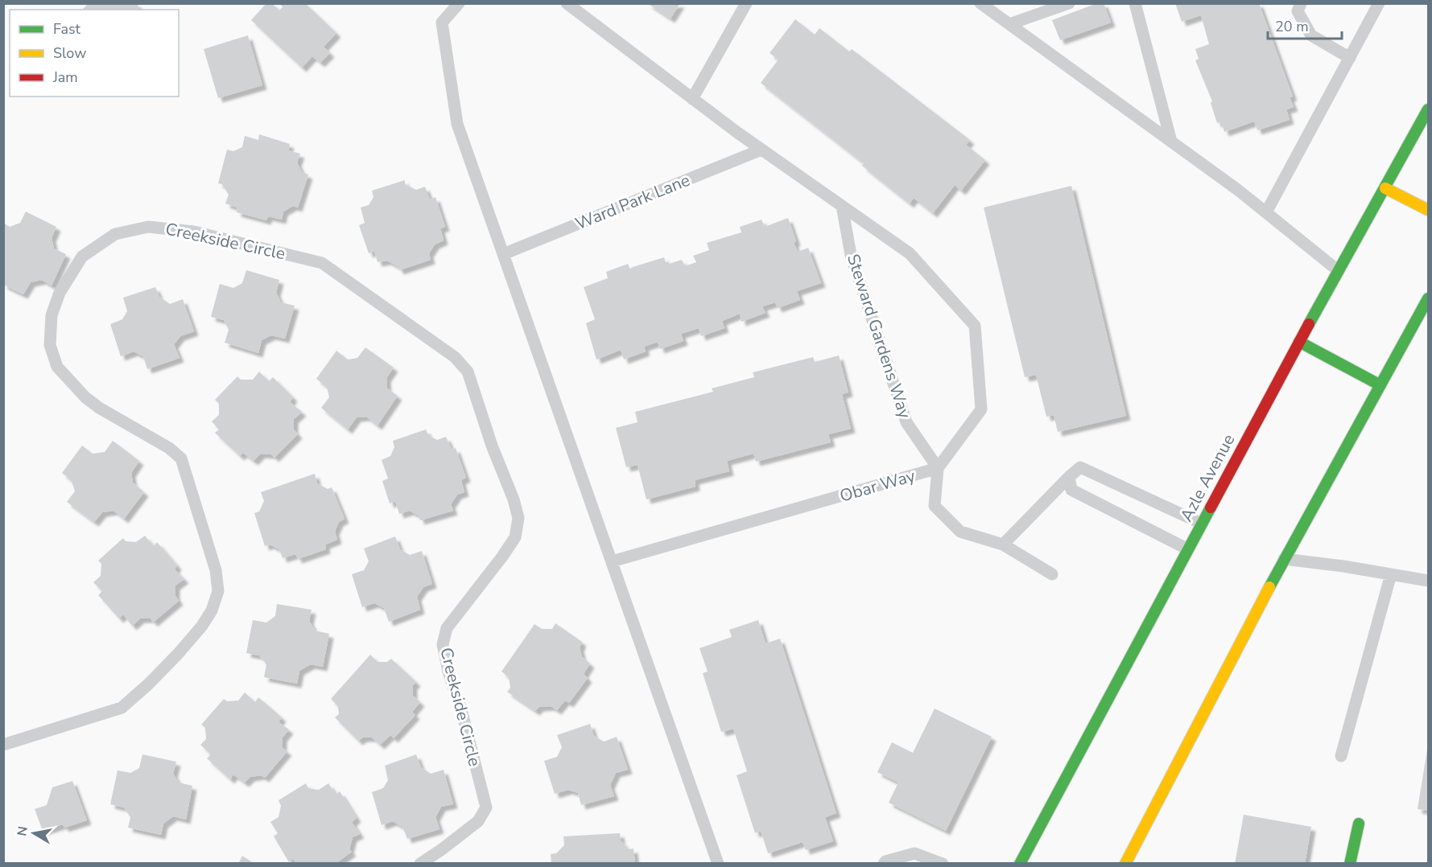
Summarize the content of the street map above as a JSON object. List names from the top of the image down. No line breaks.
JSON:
{"streets":{"main road":["Azle Avenue"],"lane":["Ward Park Lane","Creekside Circle","Steward Gardens Way","Obar Way"]},"crossings":[["Steward Gardens Way","Obar Way"]],"legend":["Fast","Slow","Jam"],"scale_bar":"20 m","north":"left"}
